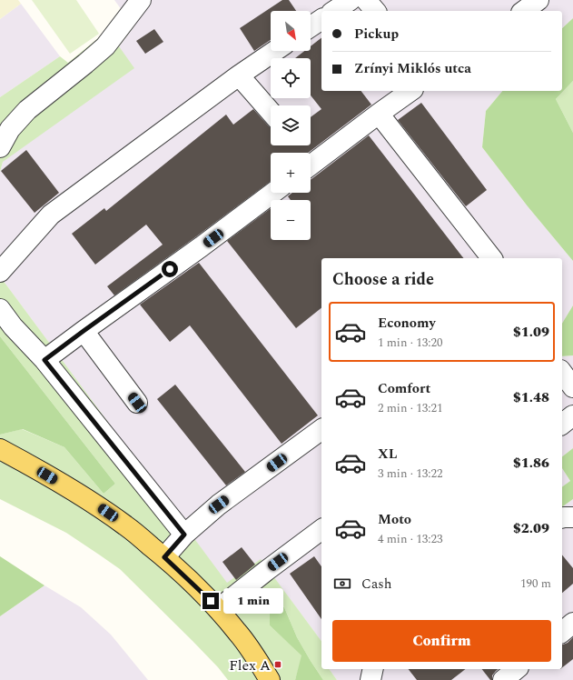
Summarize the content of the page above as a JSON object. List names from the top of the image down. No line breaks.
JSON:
{"places":{"transit":["Flex A"]},"north":"bottom right","page":{"map_buttons":["+","−"],"banner":["Pickup","Zrínyi Miklós utca"],"heading":"Choose a ride","list":[{"name":"Economy","note":"1 min · 13:20","value":"$1.09"},{"name":"Comfort","note":"2 min · 13:21","value":"$1.48"},{"name":"XL","note":"3 min · 13:22","value":"$1.86"},{"name":"Moto","note":"4 min · 13:23","value":"$2.09"}],"pay":["Cash","190 m"],"bubble":"1 min","buttons":"Confirm"}}
